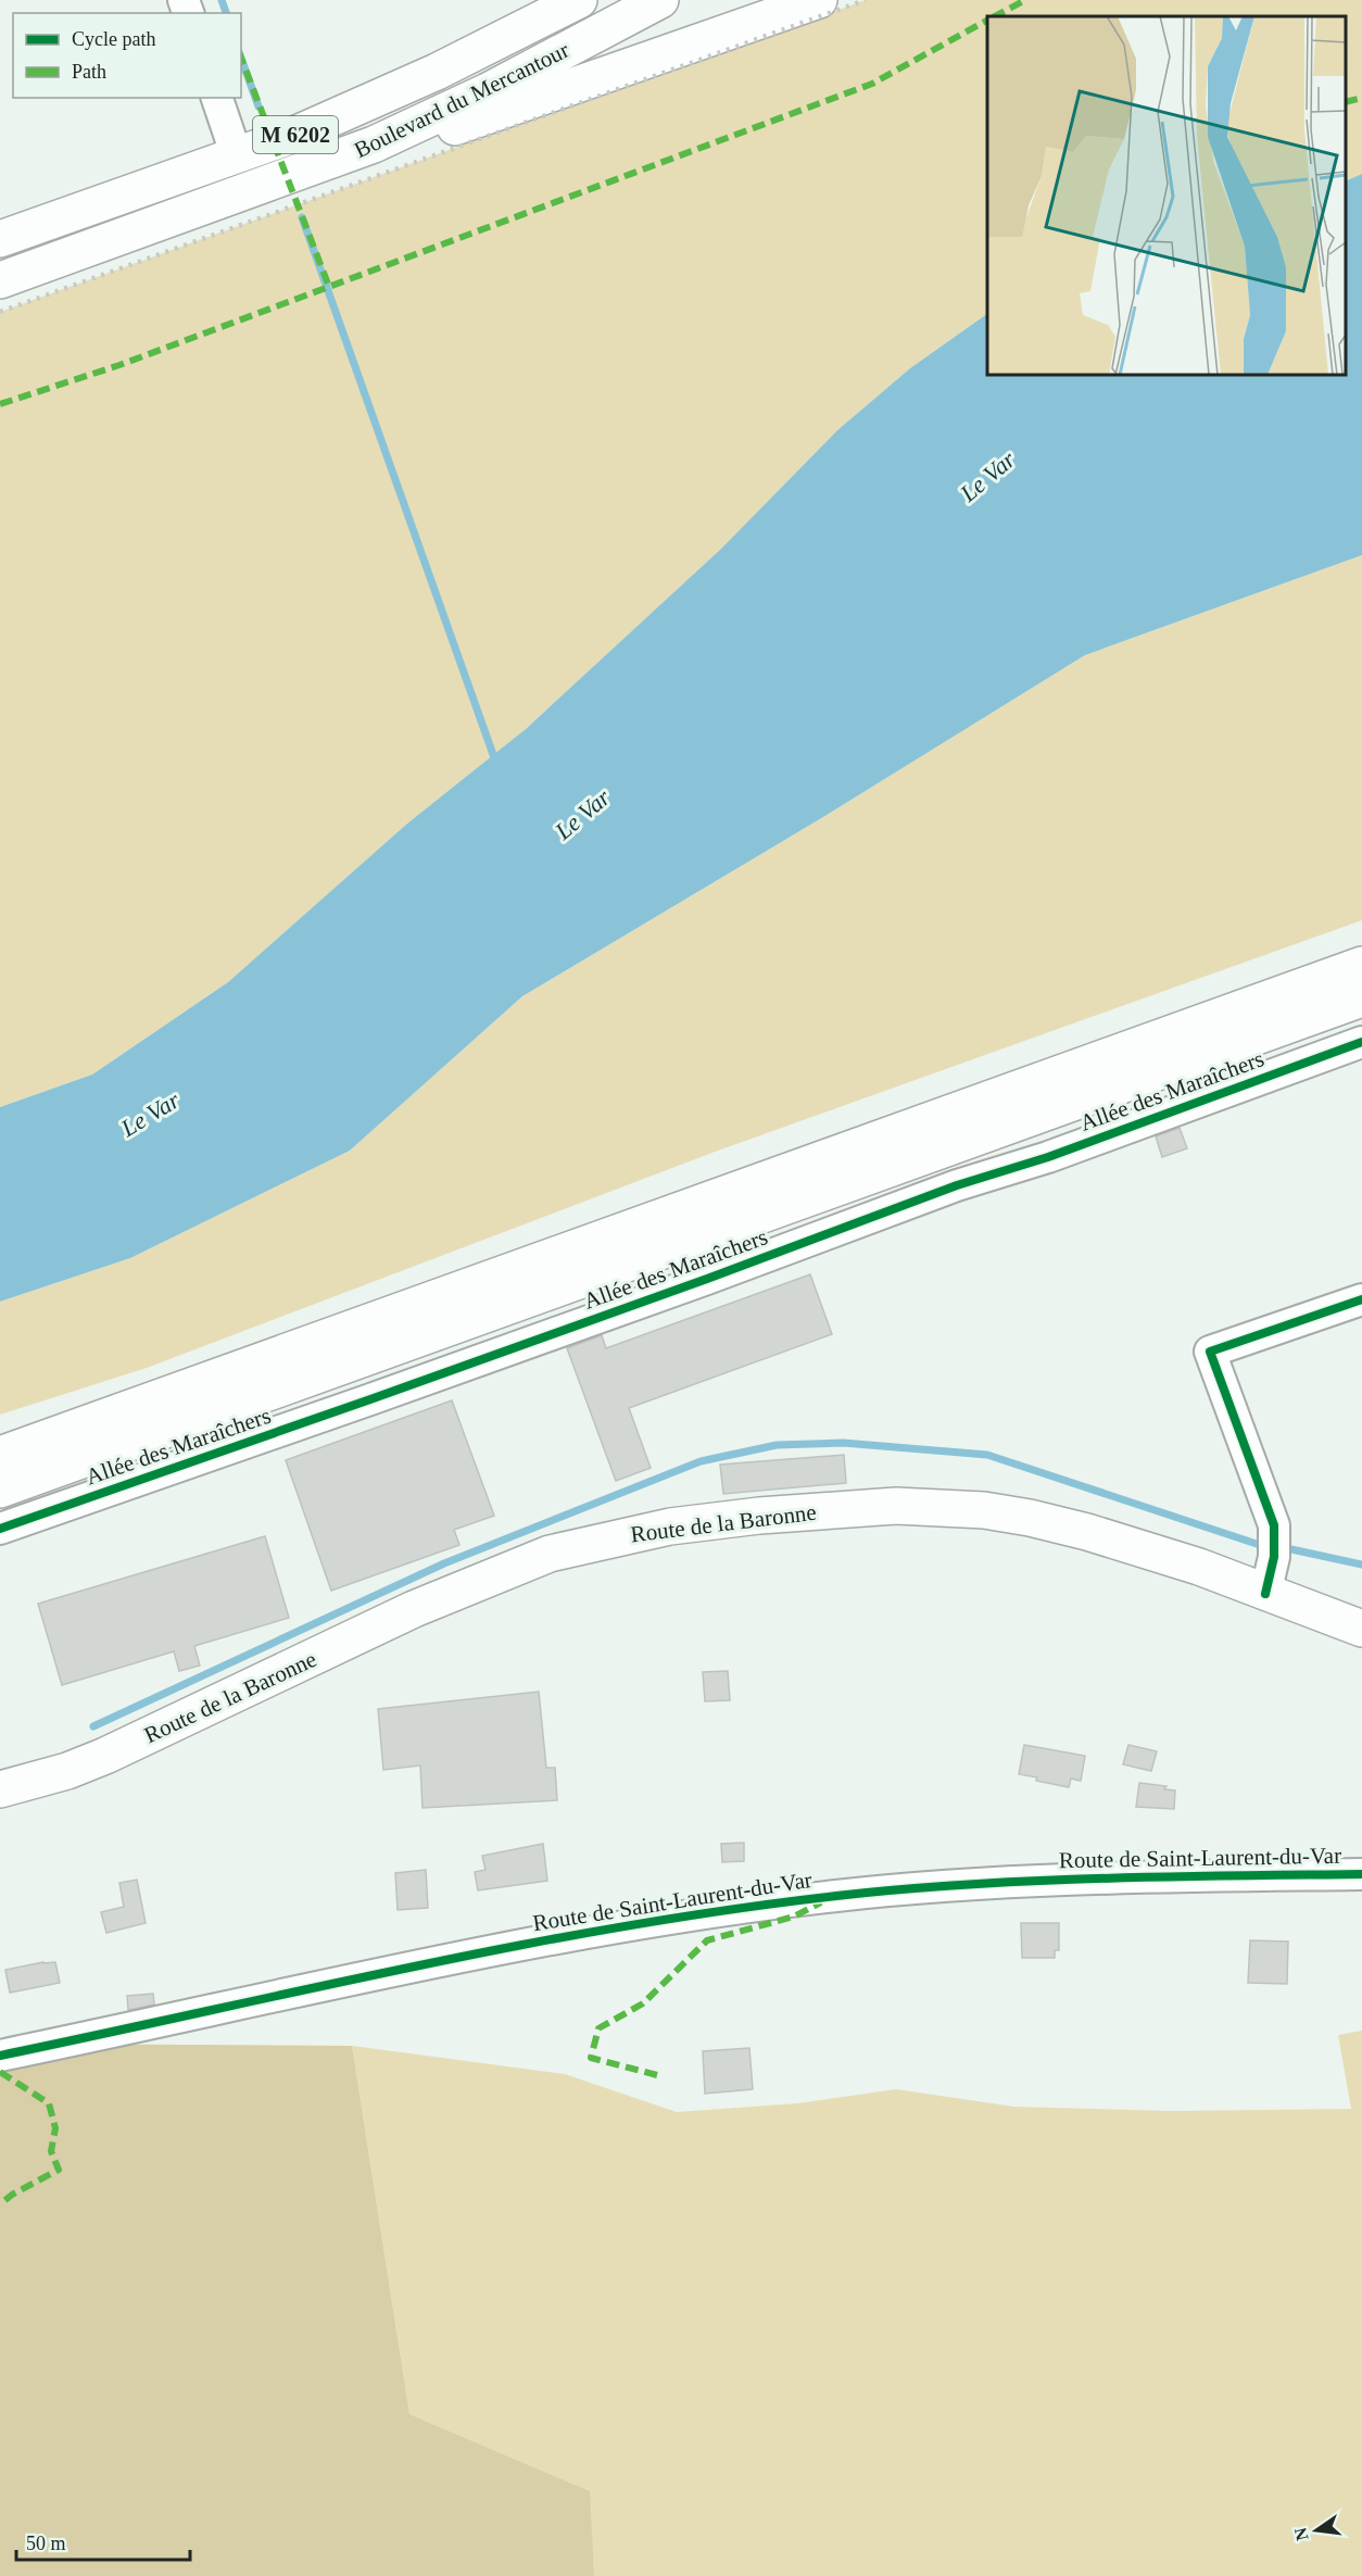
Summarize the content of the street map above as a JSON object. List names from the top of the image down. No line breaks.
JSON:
{"streets":{"main road":["Boulevard du Mercantour","M 6202","Route de la Baronne"],"street":["Allée des Maraîchers","Route de Saint-Laurent-du-Var"]},"water":["Le Var"],"legend":["Cycle path","Path"],"scale_bar":"50 m","north":"left"}
